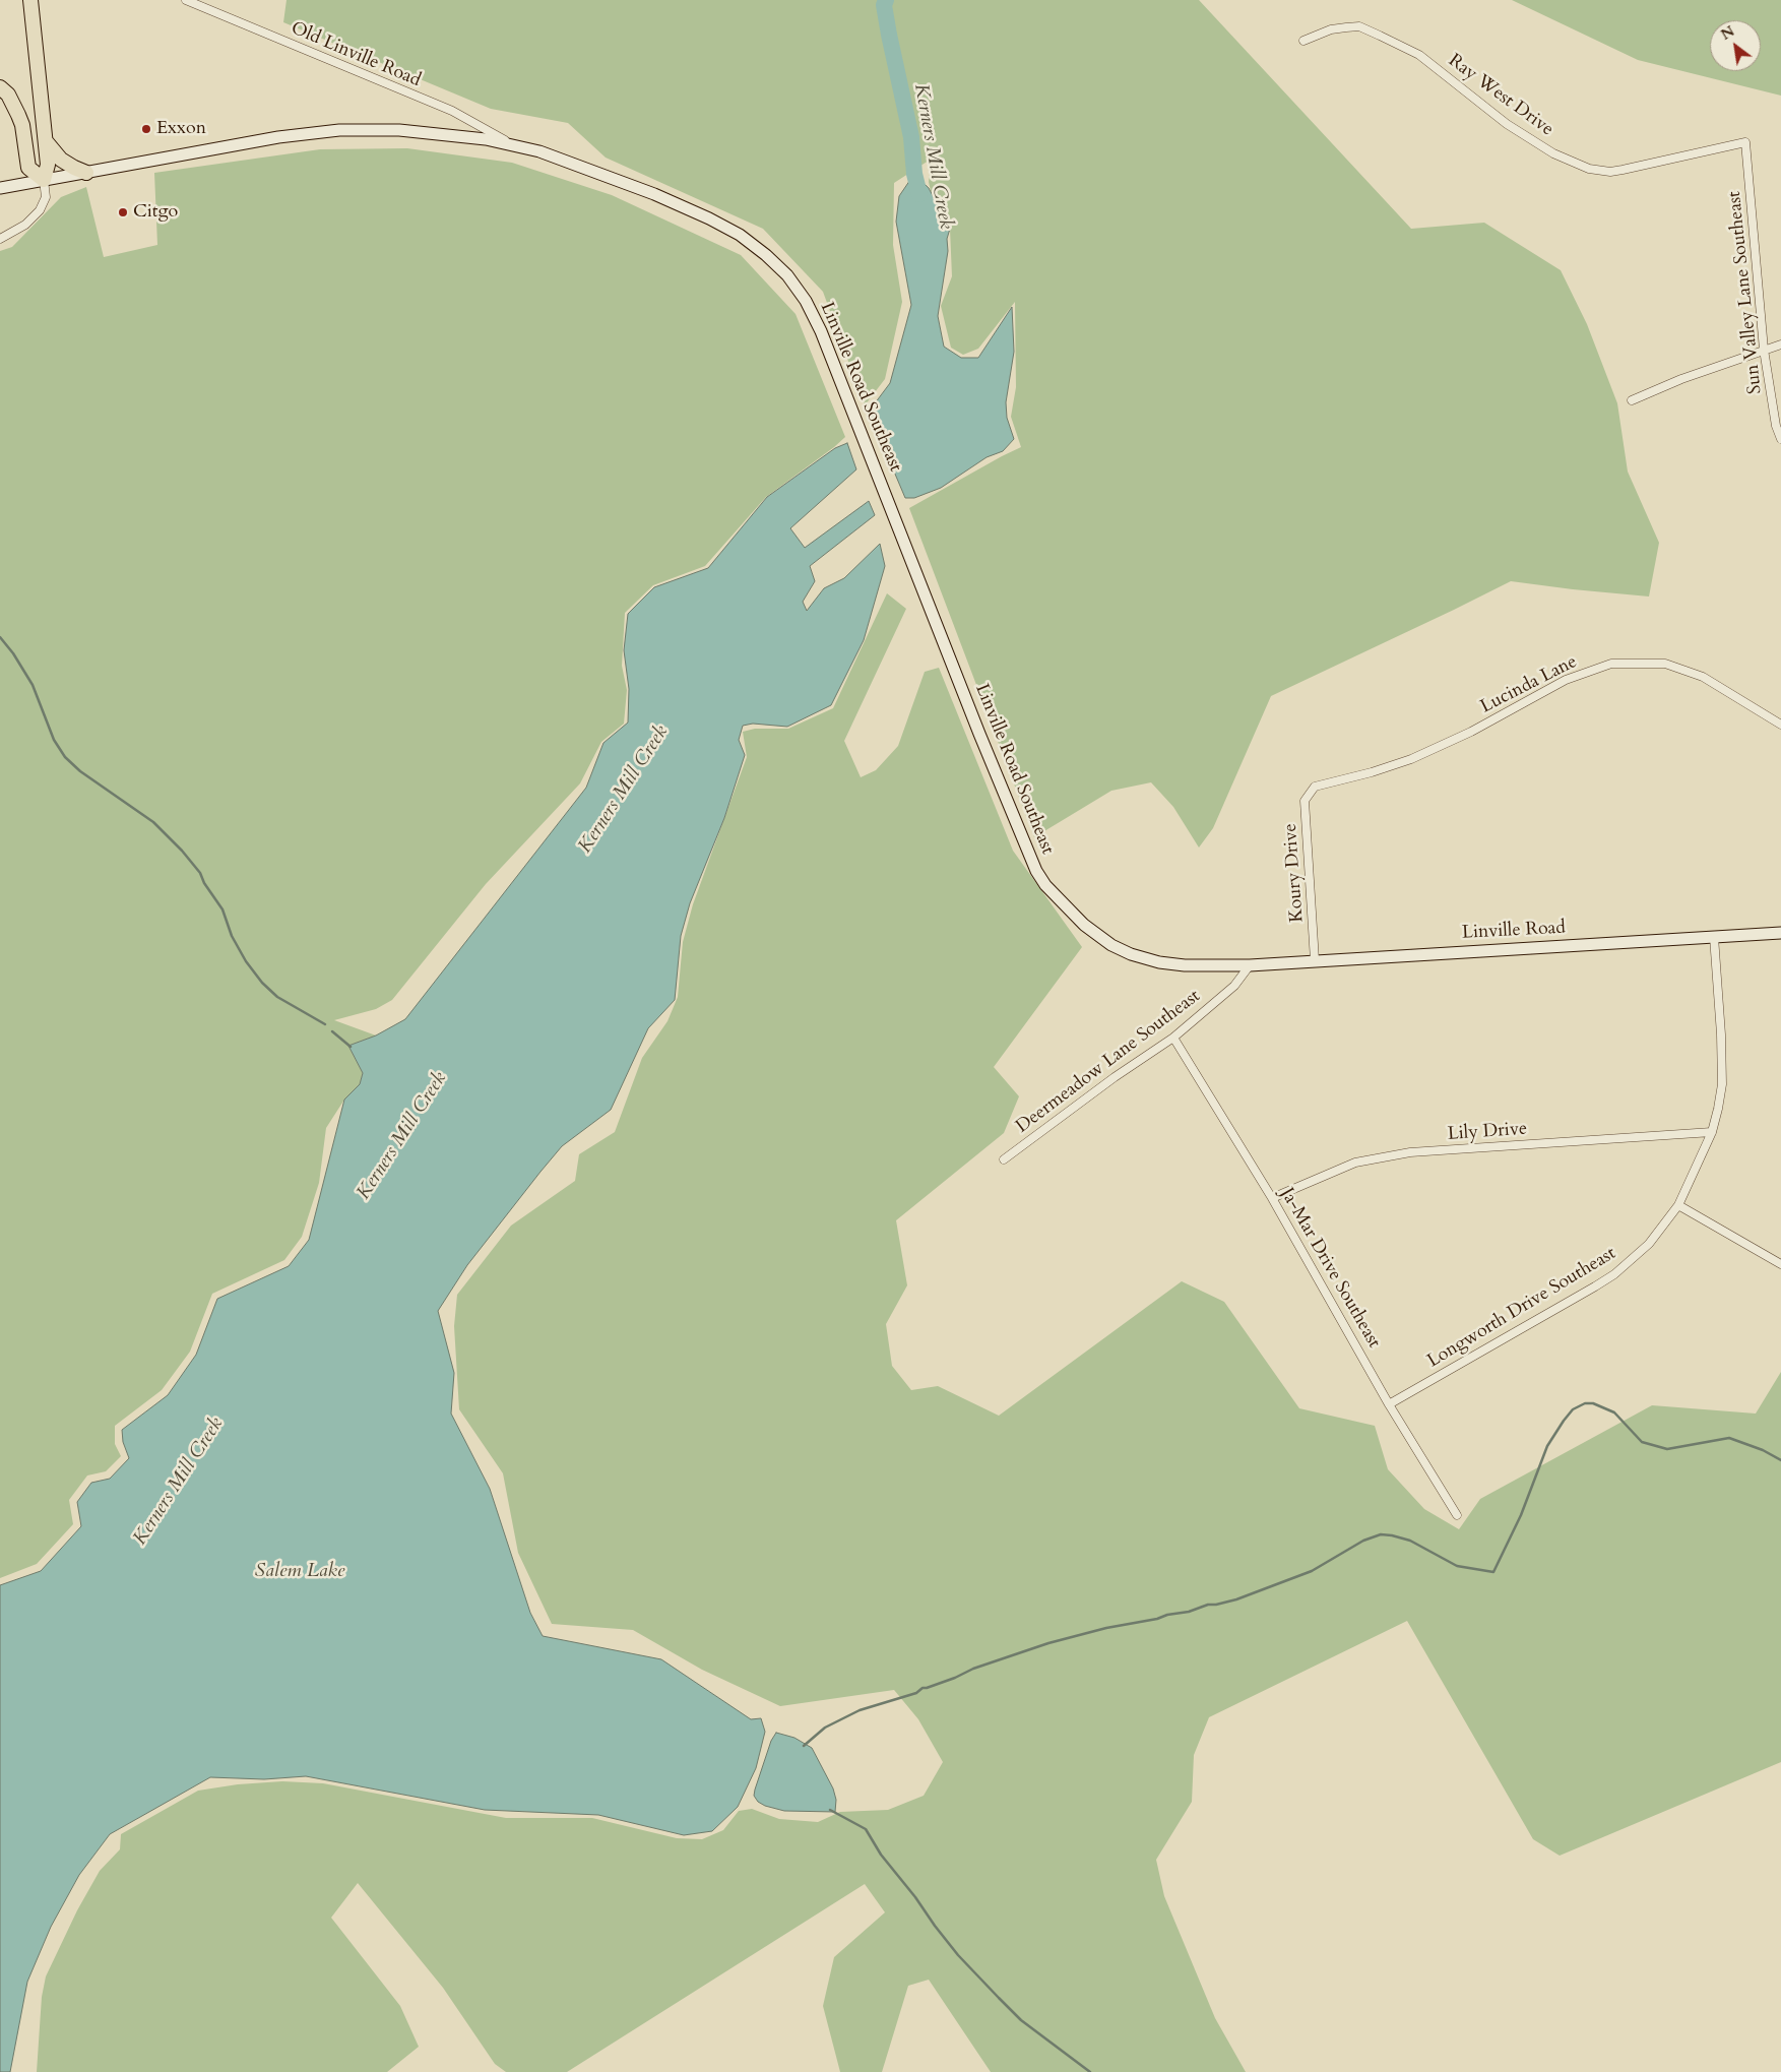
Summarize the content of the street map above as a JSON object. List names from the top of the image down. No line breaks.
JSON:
{"streets":{"main road":["Linville Road Southeast","Linville Road"],"street":["Old Linville Road","Ray West Drive","Sun Valley Lane Southeast","Lucinda Lane","Koury Drive","Deermeadow Lane Southeast","Lily Drive","Ja-Mar Drive Southeast","Longworth Drive Southeast"]},"crossings":[["Old Linville Road","Linville Road Southeast"],["Ray West Drive","Sun Valley Lane Southeast"],["Linville Road Southeast","Linville Road"],["Linville Road Southeast","Deermeadow Lane Southeast"],["Lucinda Lane","Koury Drive"],["Koury Drive","Linville Road"],["Linville Road","Deermeadow Lane Southeast"],["Linville Road","Longworth Drive Southeast"],["Deermeadow Lane Southeast","Ja-Mar Drive Southeast"],["Lily Drive","Ja-Mar Drive Southeast"],["Lily Drive","Longworth Drive Southeast"],["Ja-Mar Drive Southeast","Longworth Drive Southeast"]],"water":["Kerners Mill Creek","Salem Lake"],"places":["Exxon","Citgo"],"north":"top left"}
